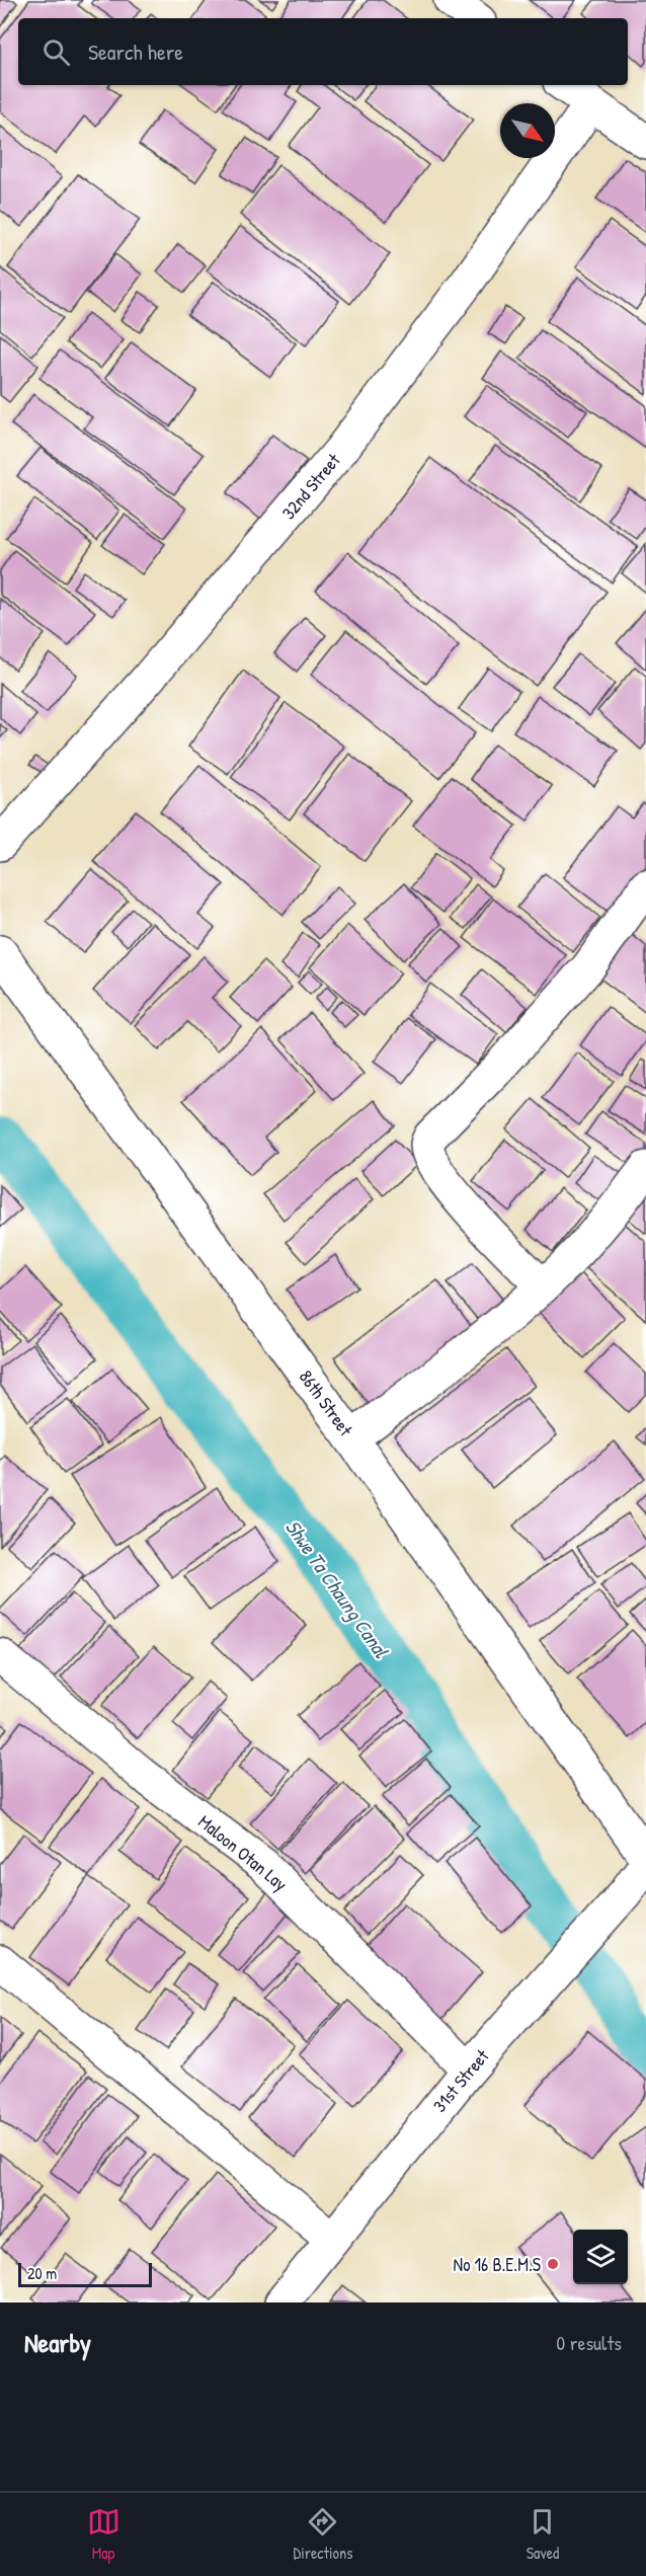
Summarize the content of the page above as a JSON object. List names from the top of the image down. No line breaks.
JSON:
{"streets":{"street":["32nd Street","86th Street","Maloon Otan Lay","31st Street"]},"crossings":[["Maloon Otan Lay","31st Street"]],"water":["Shwe Ta Chaung Canal"],"places":["No 16 B.E.M.S"],"scale_bar":"20 m","north":"bottom right","page":{"search":"Search here","scale":"20 m","heading":["Nearby","0 results"],"nav":["Map","Directions","Saved"]}}
